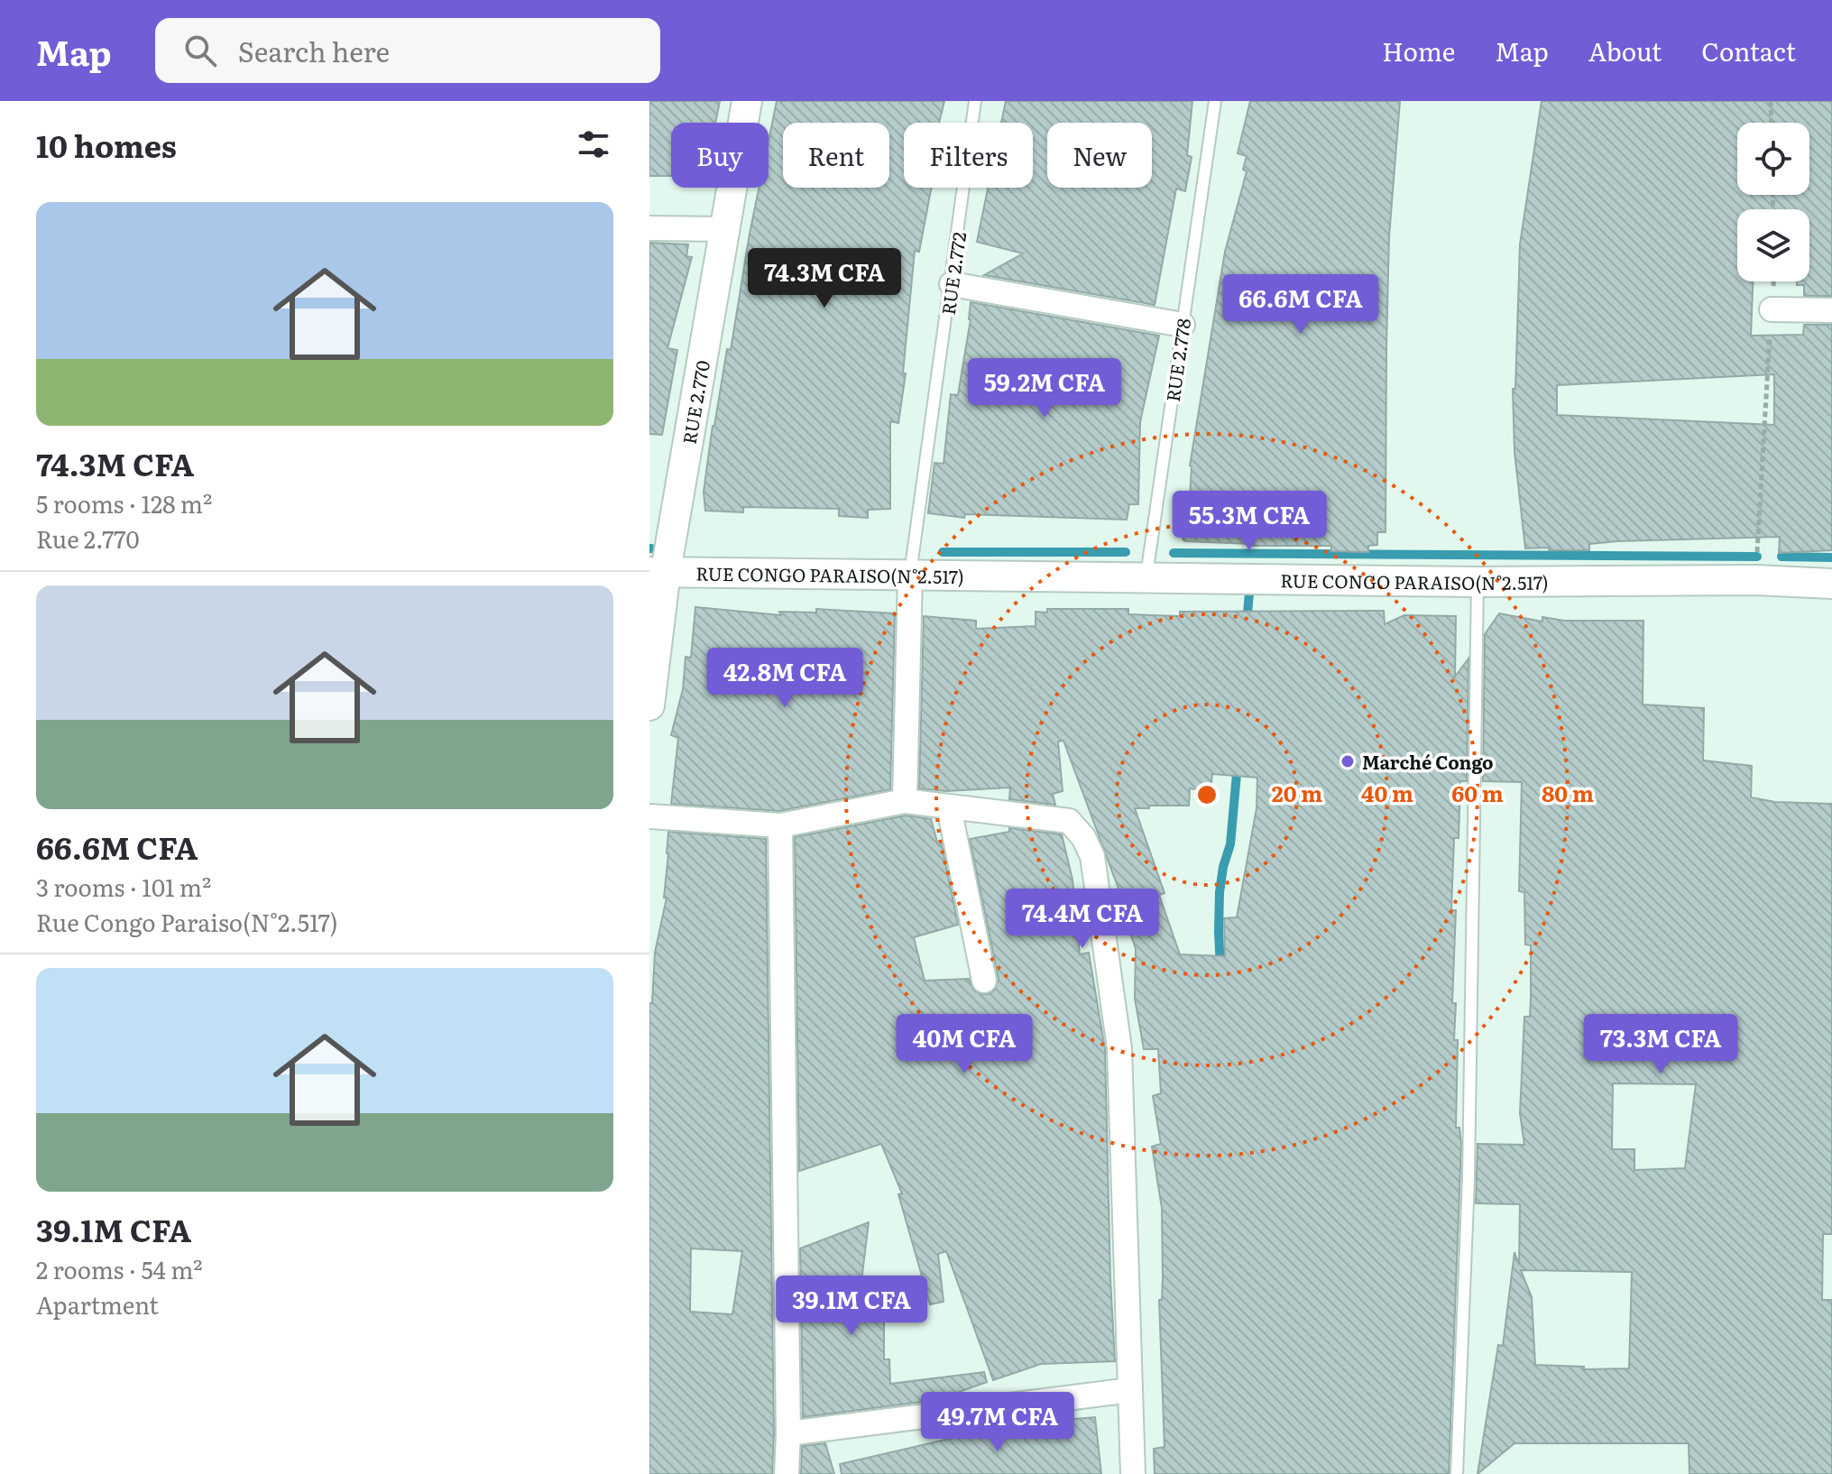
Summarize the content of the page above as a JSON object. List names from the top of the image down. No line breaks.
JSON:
{"streets":{"street":["RUE 2.770","RUE CONGO PARAISO(N°2.517)"],"lane":["RUE 2.772","RUE 2.778"]},"crossings":[["RUE 2.772","RUE CONGO PARAISO(N°2.517)"],["RUE 2.778","RUE CONGO PARAISO(N°2.517)"],["RUE 2.770","RUE CONGO PARAISO(N°2.517)"]],"places":["Marché Congo"],"page":{"header":"Map","search":"Search here","nav":["Home","Map","About","Contact"],"heading":"10 homes","chip":["Buy","Rent","Filters","New"],"list":[{"name":"74.3M CFA","note":"5 rooms · 128 m² · Rue 2.770"},{"name":"66.6M CFA","note":"3 rooms · 101 m² · Rue Congo Paraiso(N°2.517)"},{"name":"39.1M CFA","note":"2 rooms · 54 m² · Apartment"}],"price":["74.3M CFA","66.6M CFA","59.2M CFA","55.3M CFA","42.8M CFA","74.4M CFA","40M CFA","73.3M CFA","39.1M CFA","49.7M CFA"]},"rings":["20 m","40 m","60 m","80 m"]}
